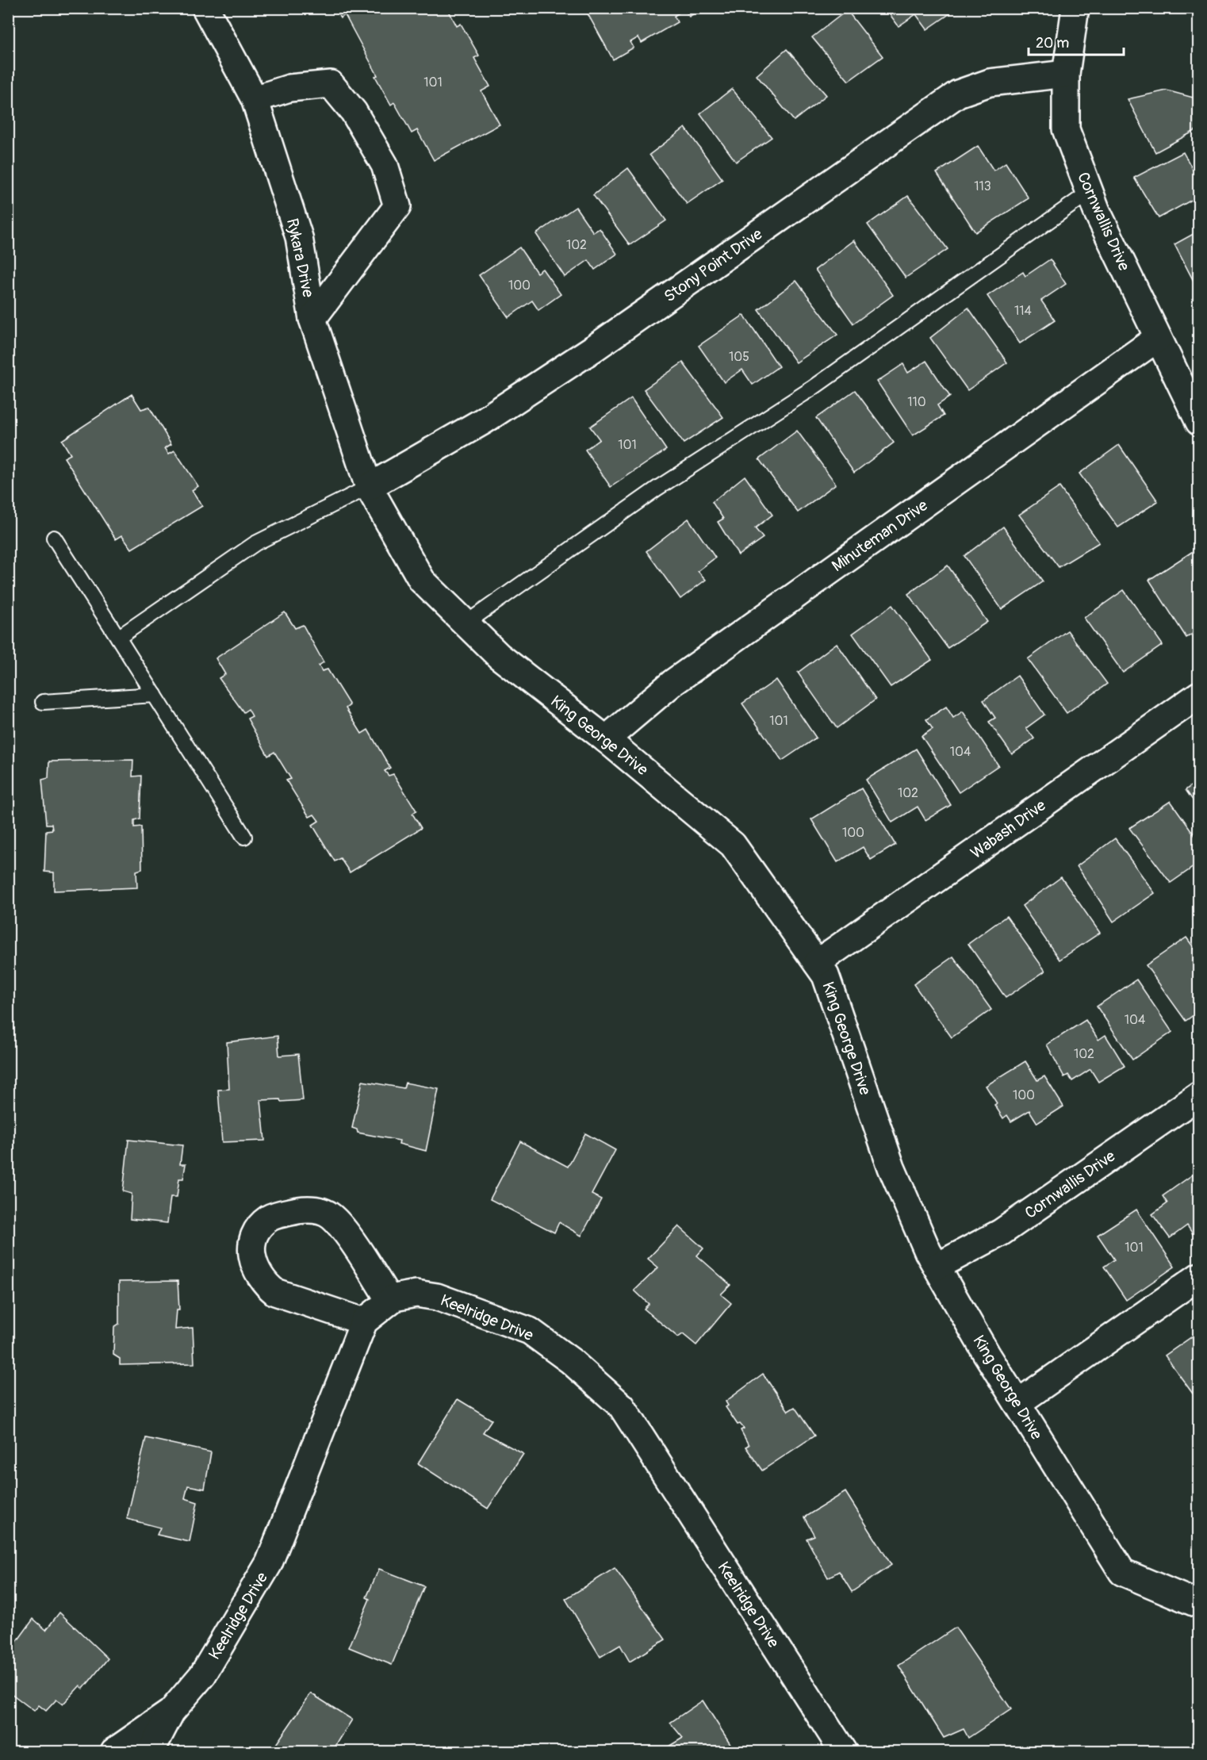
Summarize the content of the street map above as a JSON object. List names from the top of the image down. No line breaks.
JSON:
{"streets":{"street":["Cornwallis Drive","Rykara Drive","Stony Point Drive","Minuteman Drive","King George Drive","Wabash Drive","Keelridge Drive"]},"crossings":[["Cornwallis Drive","Stony Point Drive"],["Cornwallis Drive","Minuteman Drive"],["Cornwallis Drive","King George Drive"],["Rykara Drive","Stony Point Drive"],["Rykara Drive","King George Drive"],["Stony Point Drive","King George Drive"],["Minuteman Drive","King George Drive"],["King George Drive","Wabash Drive"]],"house_numbers":["101","113","102","100","114","105","110","101","101","104","102","100","104","102","100","101"],"scale_bar":"20 m"}
